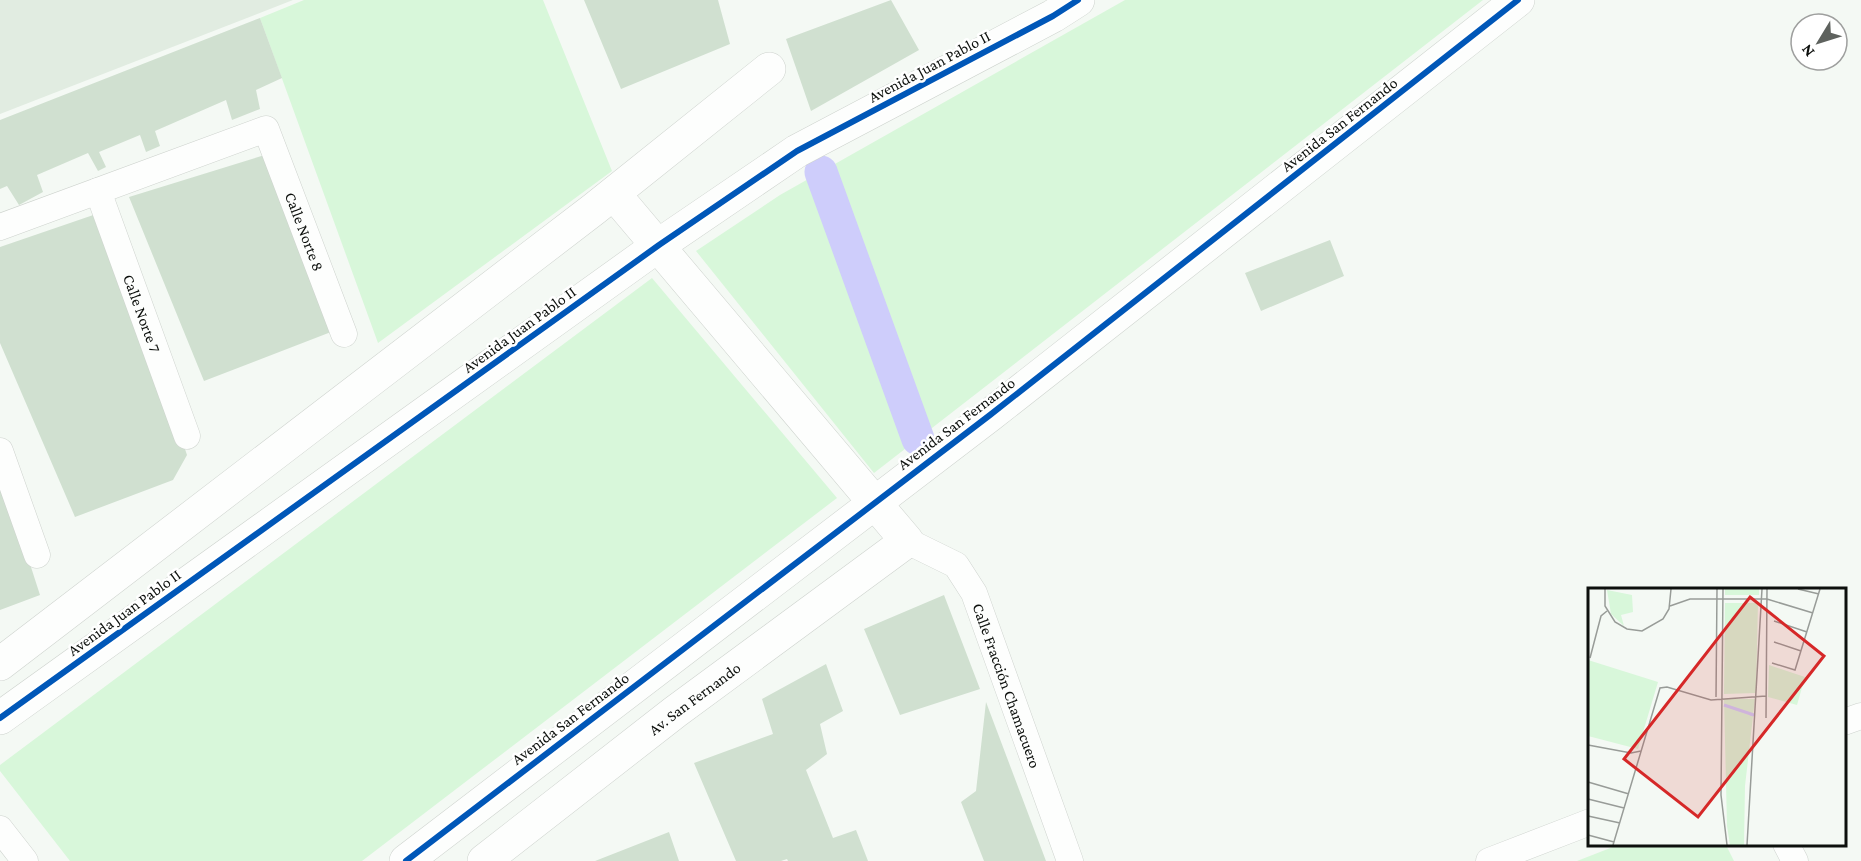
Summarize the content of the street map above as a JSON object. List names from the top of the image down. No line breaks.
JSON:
{"streets":{"street":["Avenida Juan Pablo II","Avenida San Fernando","Calle Norte 8","Calle Norte 7","Calle Fracción Chamacuero","Av. San Fernando"]},"crossings":[["Calle Norte 8","Calle Norte 7"],["Calle Fracción Chamacuero","Av. San Fernando"]],"north":"bottom left"}
